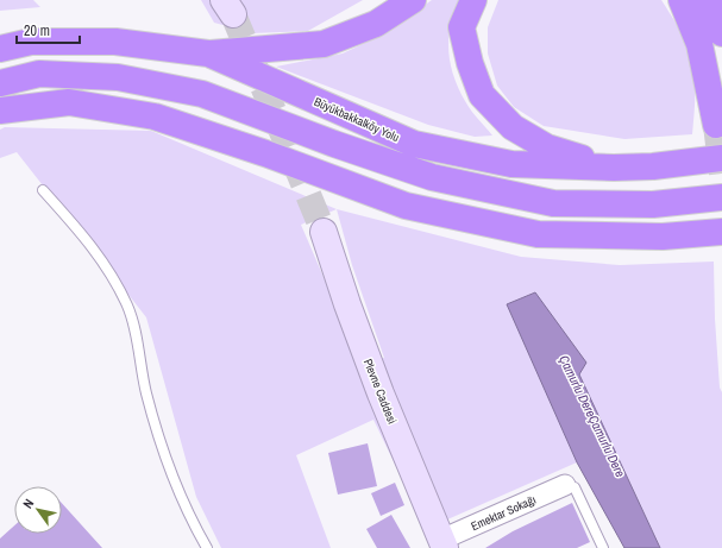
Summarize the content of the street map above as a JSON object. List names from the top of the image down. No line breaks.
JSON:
{"streets":{"highway":["Büyükbakkalköy Yolu"],"street":["Plevne Caddesi","Emektar Sokağı"]},"crossings":[["Plevne Caddesi","Emektar Sokağı"]],"water":["Çamurlu DereÇamurlu Dere"],"scale_bar":"20 m","north":"top left"}
